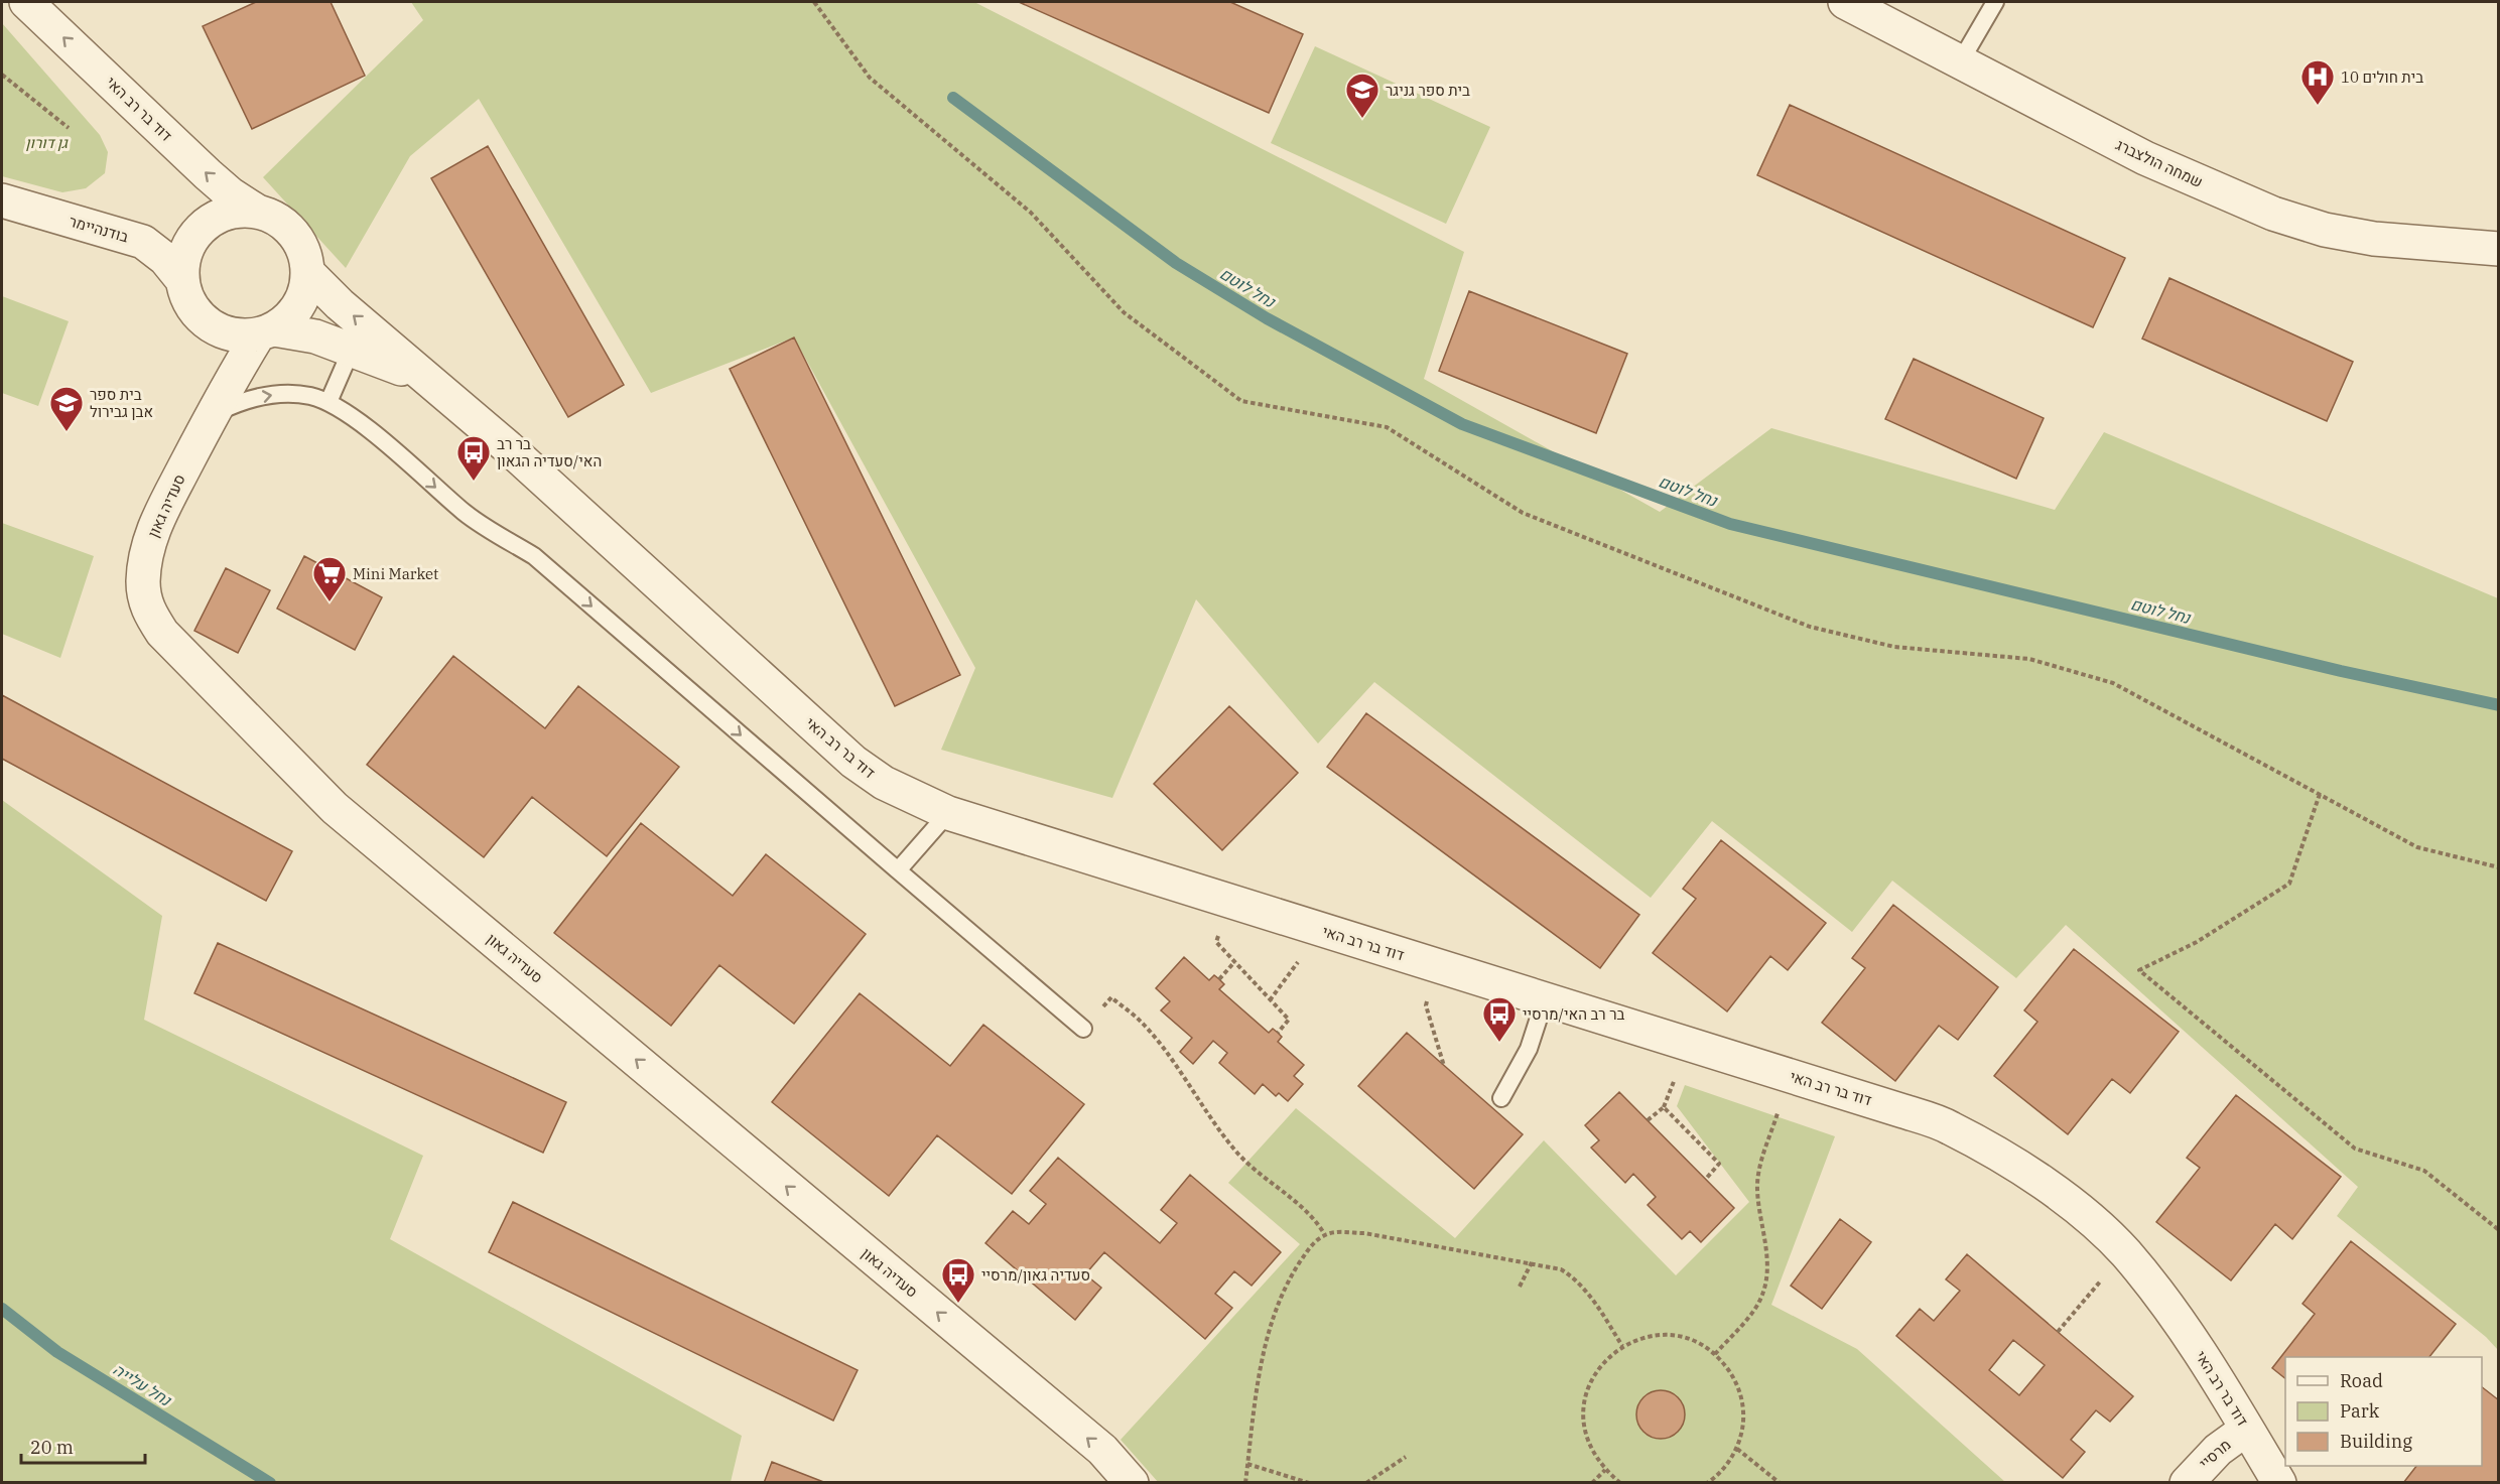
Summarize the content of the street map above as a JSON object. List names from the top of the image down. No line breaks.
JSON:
{"streets":{"street":["דוד בר רב האי","שמחה הולצברג","בודנהיימר","סעדיה גאון","מרסיי"]},"crossings":[["דוד בר רב האי","בודנהיימר"],["דוד בר רב האי","סעדיה גאון"],["דוד בר רב האי","מרסיי"],["בודנהיימר","סעדיה גאון"]],"one_way":["סעדיה גאון"],"water":["נחל לוטם","נחל עלייה"],"parks":["גן דורון"],"places":{"hospital":["בית חולים 10"],"school or university":["בית ספר גניגר","בית ספר אבן גבירול"],"bus stop":["בר רב האי/סעדיה הגאון","בר רב האי/מרסיי","סעדיה גאון/מרסיי"],"supermarket":["Mini Market"]},"legend":["Road","Park","Building"],"scale_bar":"20 m"}
